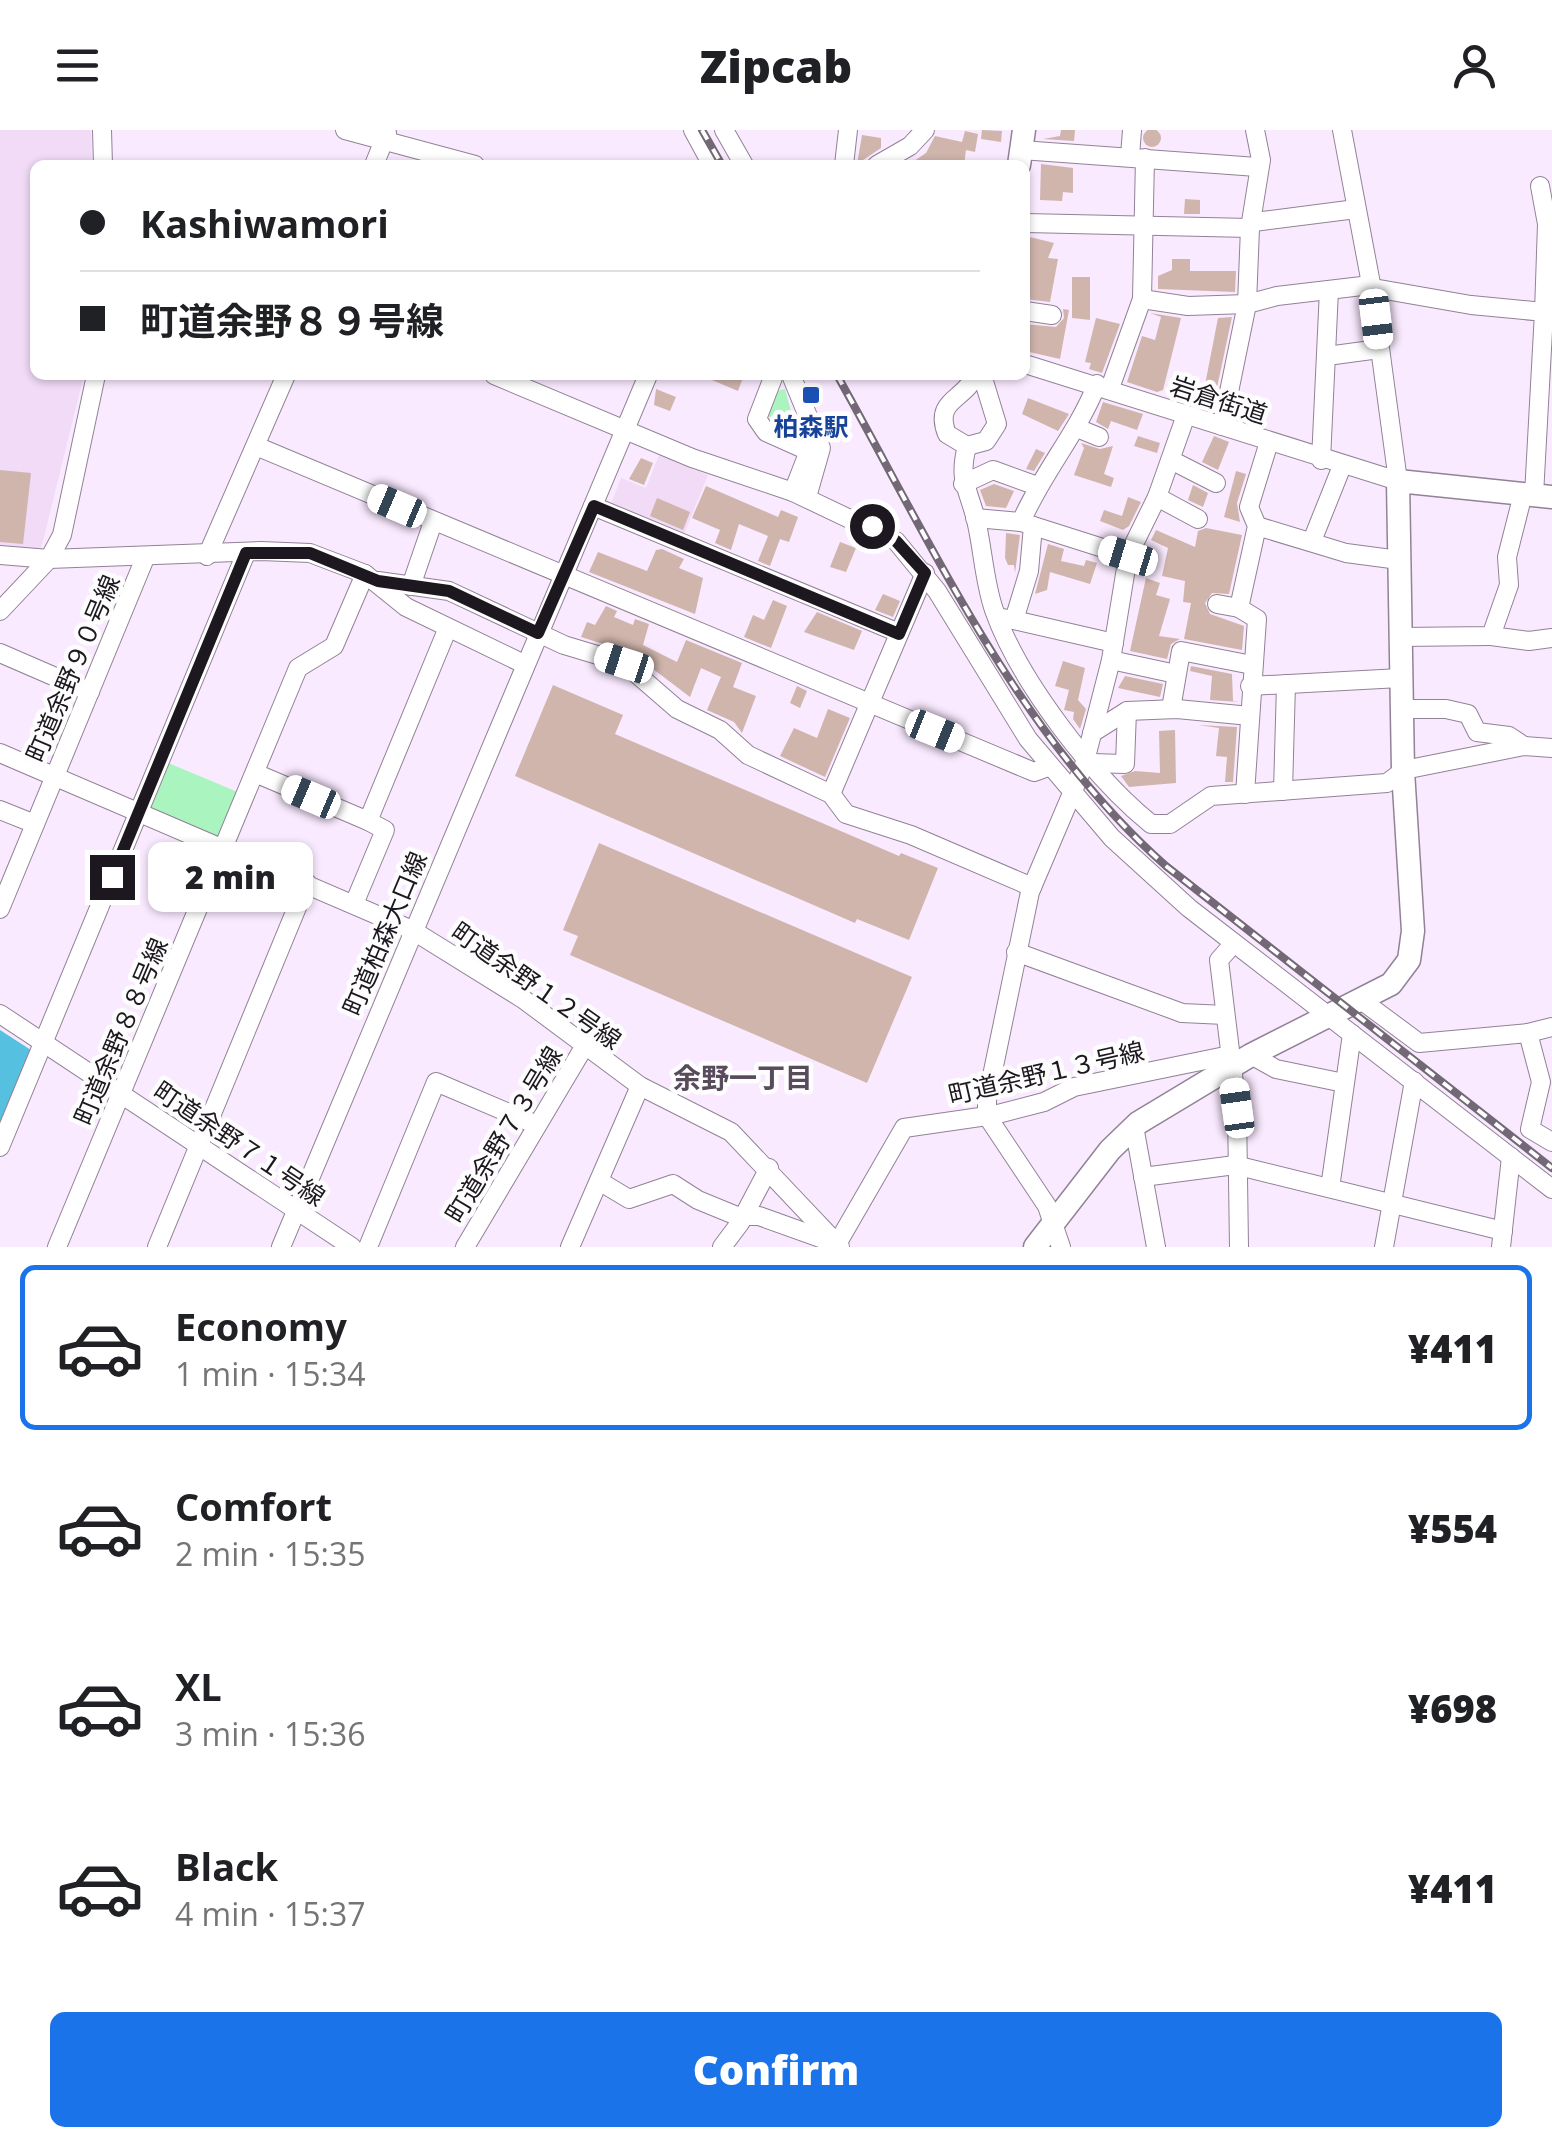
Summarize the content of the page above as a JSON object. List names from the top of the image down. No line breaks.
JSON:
{"streets":{"street":["岩倉街道","町道余野９０号線","町道柏森大口線","町道余野１２号線","町道余野８８号線","町道余野１３号線","町道余野７３号線","町道余野７１号線"]},"crossings":[["町道余野９０号線","町道余野１２号線"],["町道柏森大口線","町道余野１２号線"],["町道柏森大口線","町道余野７１号線"],["町道余野１２号線","町道余野８８号線"],["町道余野１２号線","町道余野１３号線"],["町道余野１２号線","町道余野７３号線"],["町道余野８８号線","町道余野７１号線"]],"districts":["余野一丁目"],"places":{"transit":["柏森駅"]},"page":{"header":"Zipcab","banner":["Kashiwamori","町道余野８９号線"],"bubble":"2 min","list":[{"name":"Economy","note":"1 min · 15:34","value":"¥411"},{"name":"Comfort","note":"2 min · 15:35","value":"¥554"},{"name":"XL","note":"3 min · 15:36","value":"¥698"},{"name":"Black","note":"4 min · 15:37","value":"¥411"}],"buttons":"Confirm"}}
